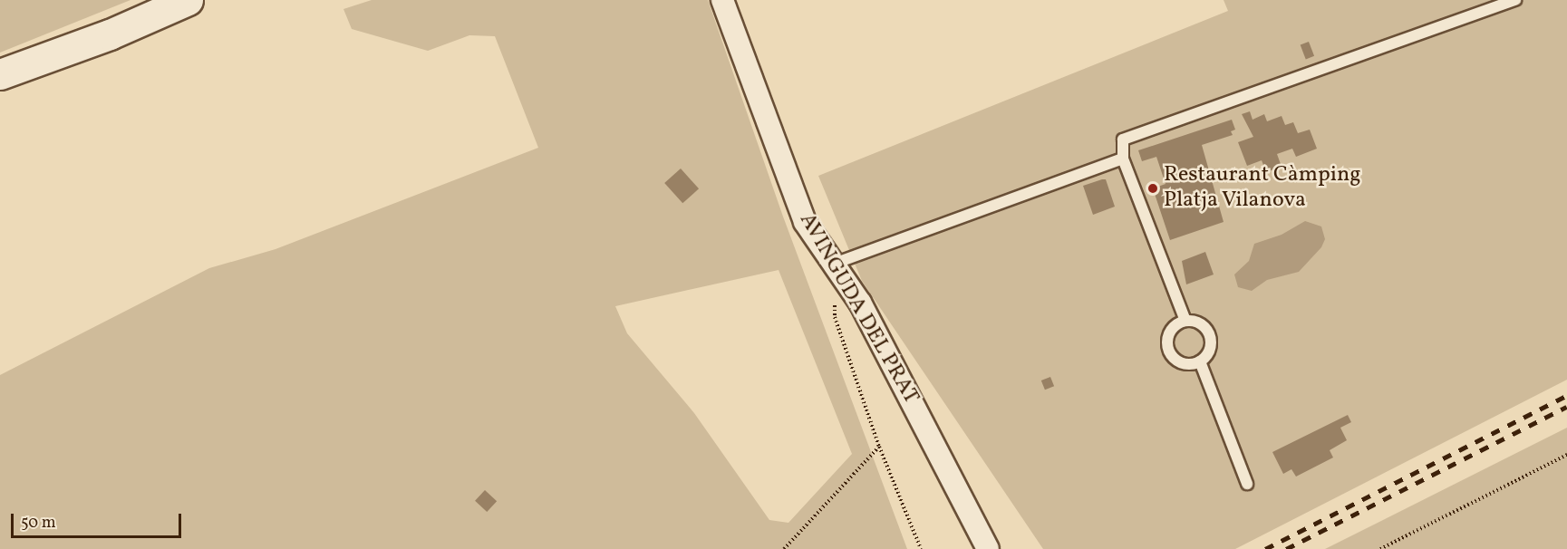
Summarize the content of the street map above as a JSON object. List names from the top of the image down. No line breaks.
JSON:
{"streets":{"street":["AVINGUDA DEL PRAT"]},"places":["Restaurant Càmping Platja Vilanova"],"scale_bar":"50 m"}
